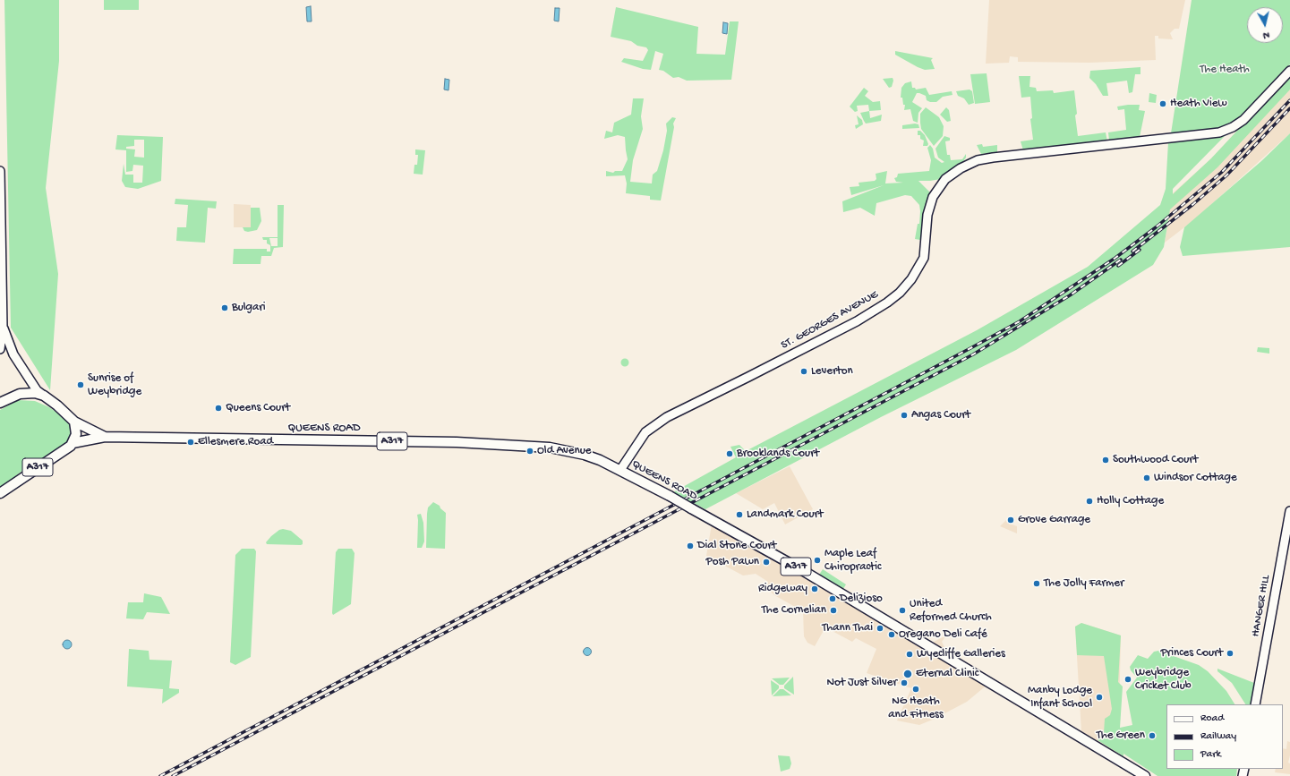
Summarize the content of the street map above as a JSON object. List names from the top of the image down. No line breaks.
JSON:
{"streets":{"main road":["ST. GEORGES AVENUE","QUEENS ROAD","A317","HANGER HILL"]},"crossings":[["ST. GEORGES AVENUE","QUEENS ROAD"],["QUEENS ROAD","A317"]],"parks":["The Heath"],"places":["Heath View","Bulgari","Leverton","Sunrise of Weybridge","Queens Court","Angas Court","Ellesmere Road","Old Avenue","Brooklands Court","Southwood Court","Windsor Cottage","Holly Cottage","Landmark Court","Grove Garrage","Dial Stone Court","Maple Leaf Chiropractic","Posh Pawn","The Jolly Farmer","Ridgeway","Delizioso","The Cornelian","United Reformed Church","Thann Thai","Oregano Deli Café","Princes Court","Wyecliffe Galleries","Eternal Clinic","Weybridge Cricket Club","Not Just Silver","NG Heath and Fitness","Manby Lodge Infant School","The Green"],"legend":["Road","Railway","Park"],"north":"bottom"}
